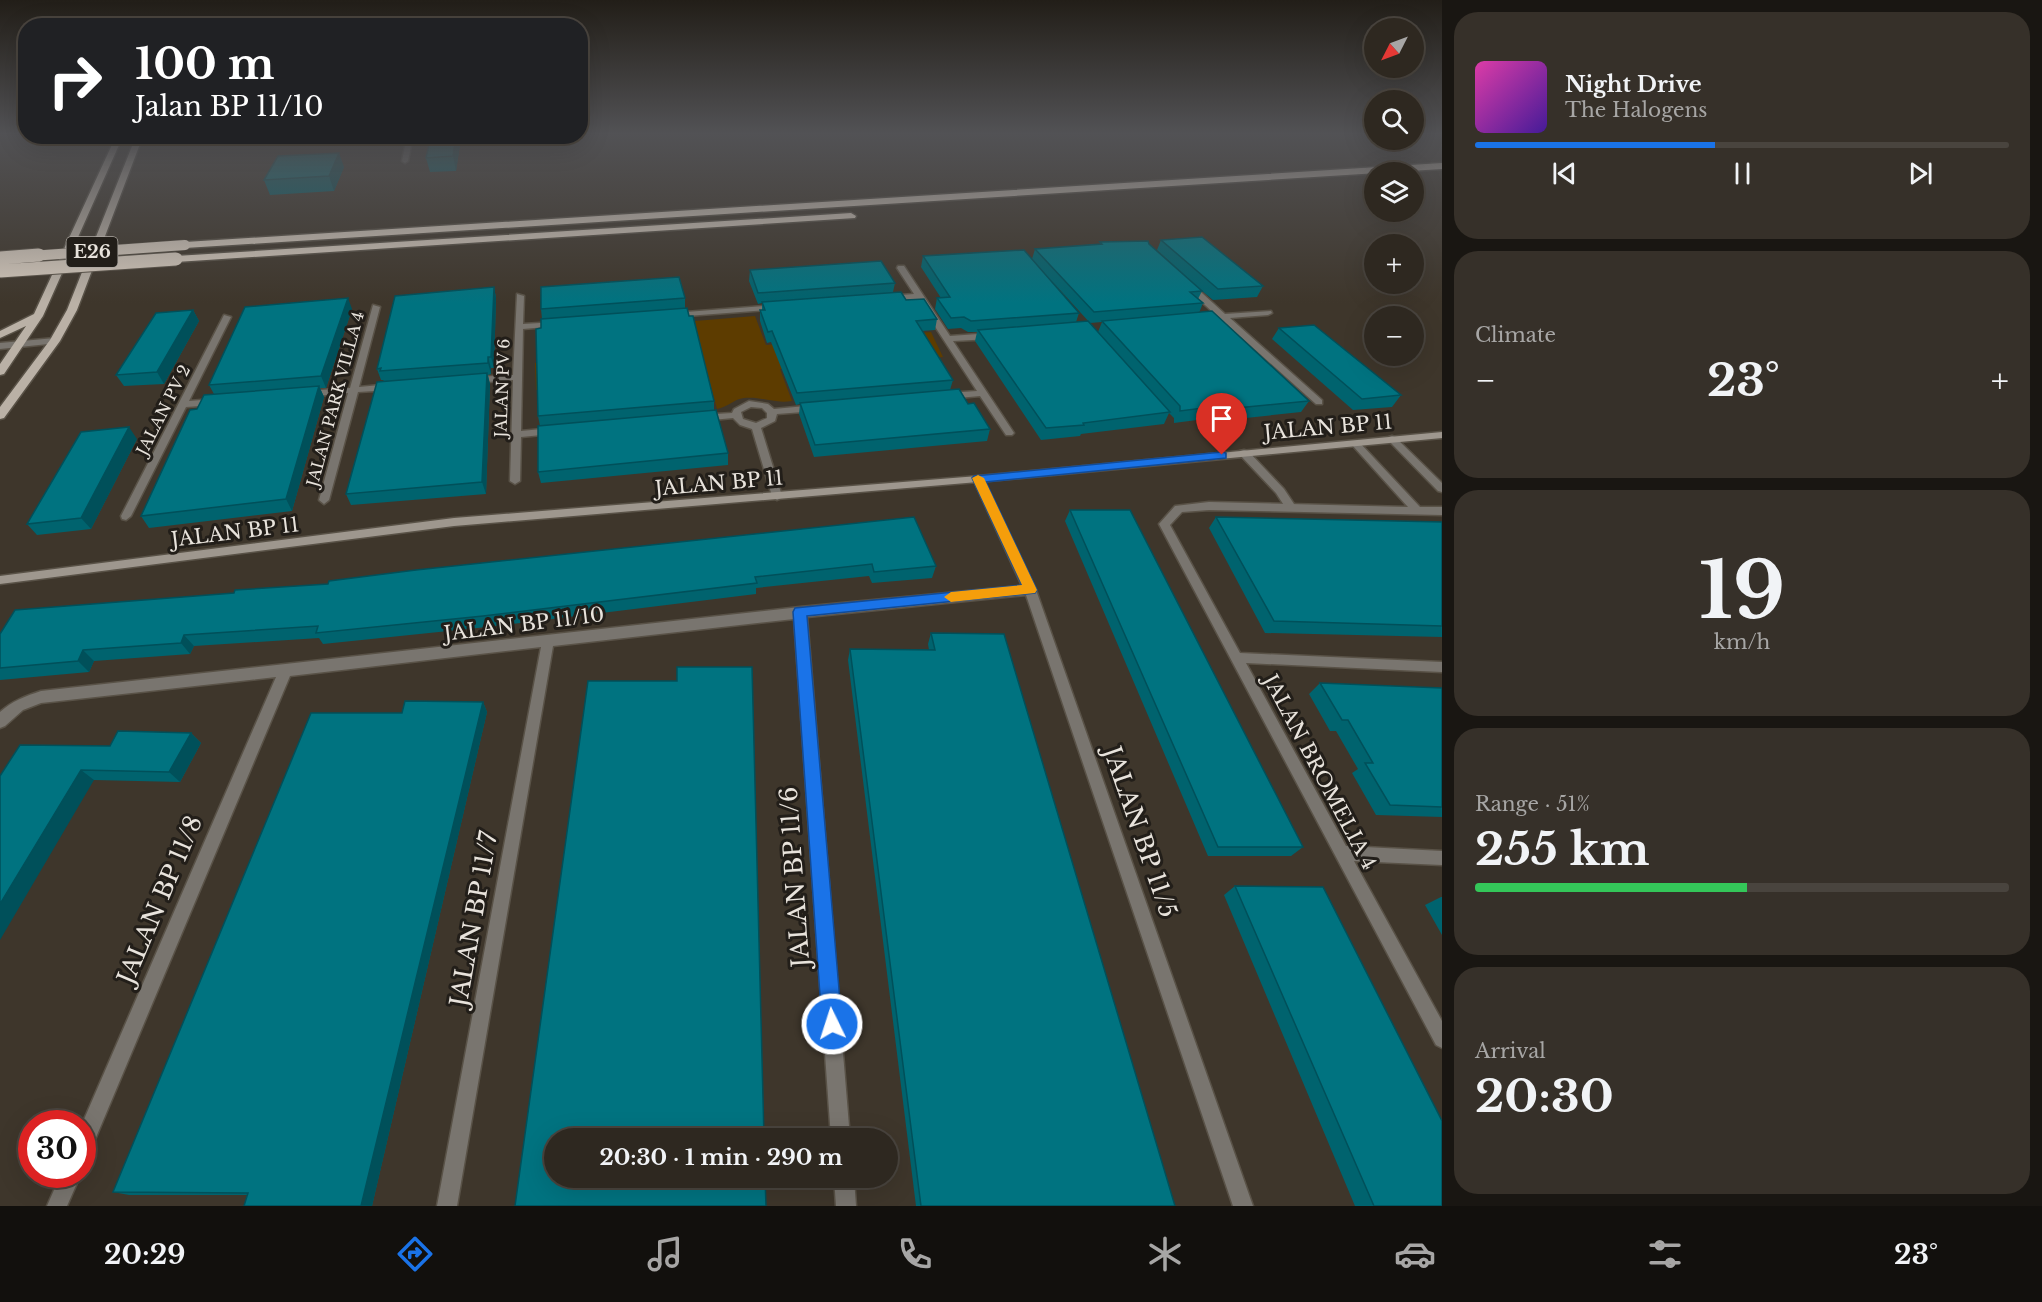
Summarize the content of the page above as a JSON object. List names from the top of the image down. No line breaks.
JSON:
{"streets":{"highway":["E26"],"street":["JALAN PV 6","JALAN PARK VILLA 4","JALAN PV 2","JALAN BP 11","JALAN BP 11/10","JALAN BROMELIA 4","JALAN BP 11/5","JALAN BP 11/6","JALAN BP 11/8","JALAN BP 11/7"]},"crossings":[["JALAN BP 11","JALAN BP 11/5"],["JALAN BP 11/10","JALAN BP 11/5"],["JALAN BP 11/10","JALAN BP 11/6"],["JALAN BP 11/10","JALAN BP 11/8"],["JALAN BP 11/10","JALAN BP 11/7"]],"north":"bottom left","page":{"map_buttons":["+","−"],"turn":["100 m","Jalan BP 11/10"],"song":["Night Drive","The Halogens"],"tile":["Climate",["19","km/h"],["Range · 51%","255 km"],["Arrival","20:30"]],"heat":["−","23°","+"],"limit":"30","trip":"20:30 · 1 min · 290 m","tabs":["20:29","23°"]}}
